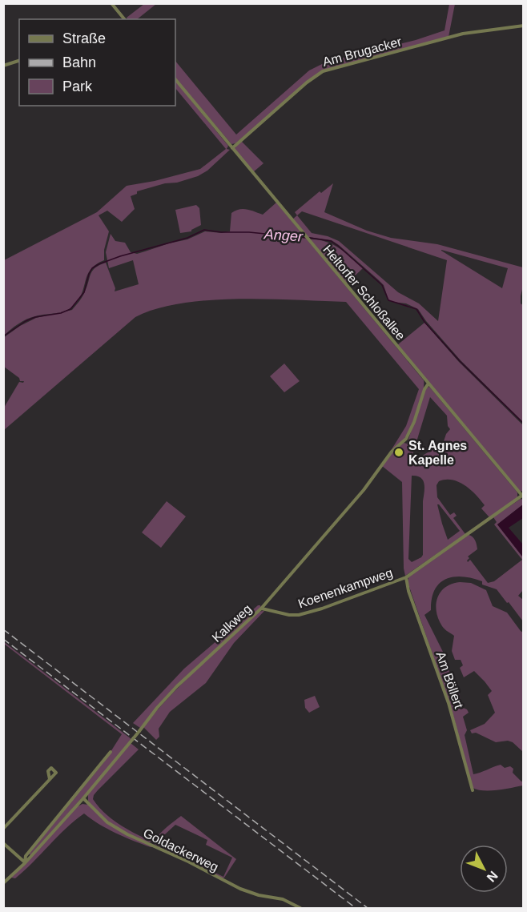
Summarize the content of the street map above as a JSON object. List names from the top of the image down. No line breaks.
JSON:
{"streets":{"street":["Am Brugacker","Heltorfer Schloßallee","Koenenkampweg","Kalkweg","Am Böllert","Goldackerweg"]},"crossings":[["Am Brugacker","Heltorfer Schloßallee"],["Heltorfer Schloßallee","Koenenkampweg"],["Heltorfer Schloßallee","Kalkweg"],["Heltorfer Schloßallee","Am Böllert"],["Koenenkampweg","Kalkweg"],["Koenenkampweg","Am Böllert"],["Kalkweg","Goldackerweg"]],"water":["Anger"],"places":["St. Agnes Kapelle"],"legend":["Straße","Bahn","Park"],"north":"bottom right"}
